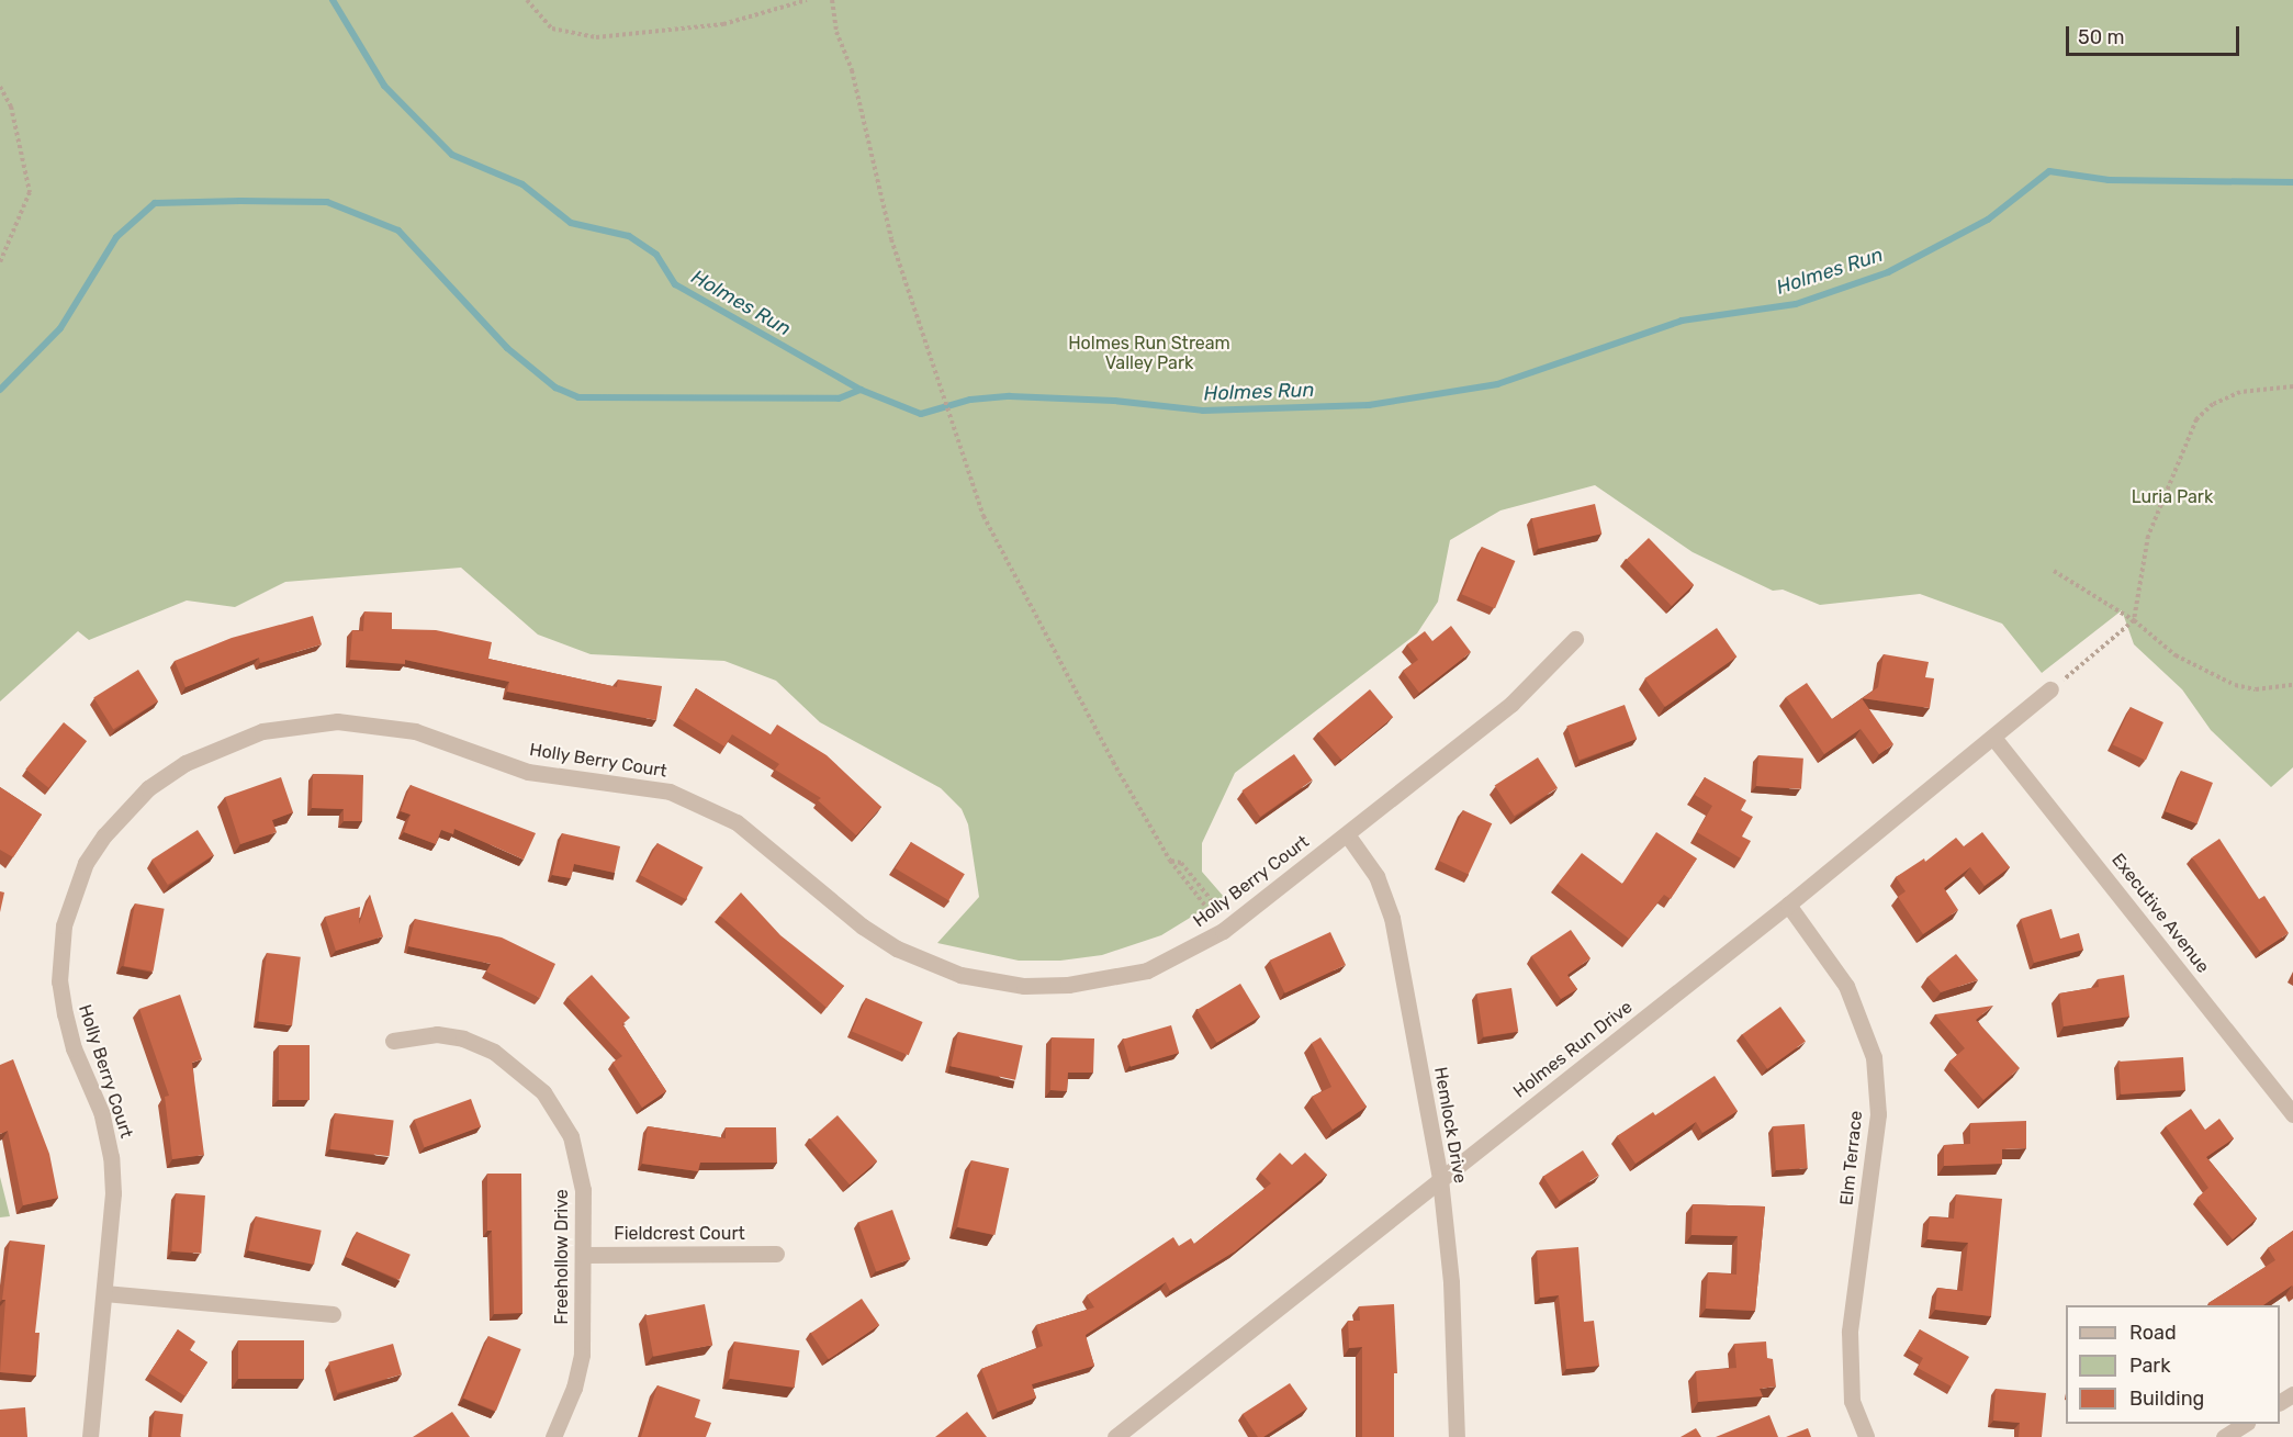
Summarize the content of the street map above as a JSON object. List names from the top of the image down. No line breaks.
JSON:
{"streets":{"street":["Holly Berry Court","Executive Avenue","Holmes Run Drive","Hemlock Drive","Elm Terrace","Fieldcrest Court","Freehollow Drive"]},"crossings":[["Holly Berry Court","Hemlock Drive"],["Executive Avenue","Holmes Run Drive"],["Holmes Run Drive","Hemlock Drive"],["Holmes Run Drive","Elm Terrace"],["Fieldcrest Court","Freehollow Drive"]],"water":["Holmes Run"],"parks":["Holmes Run Stream Valley Park","Luria Park"],"legend":["Road","Park","Building"],"scale_bar":"50 m"}
